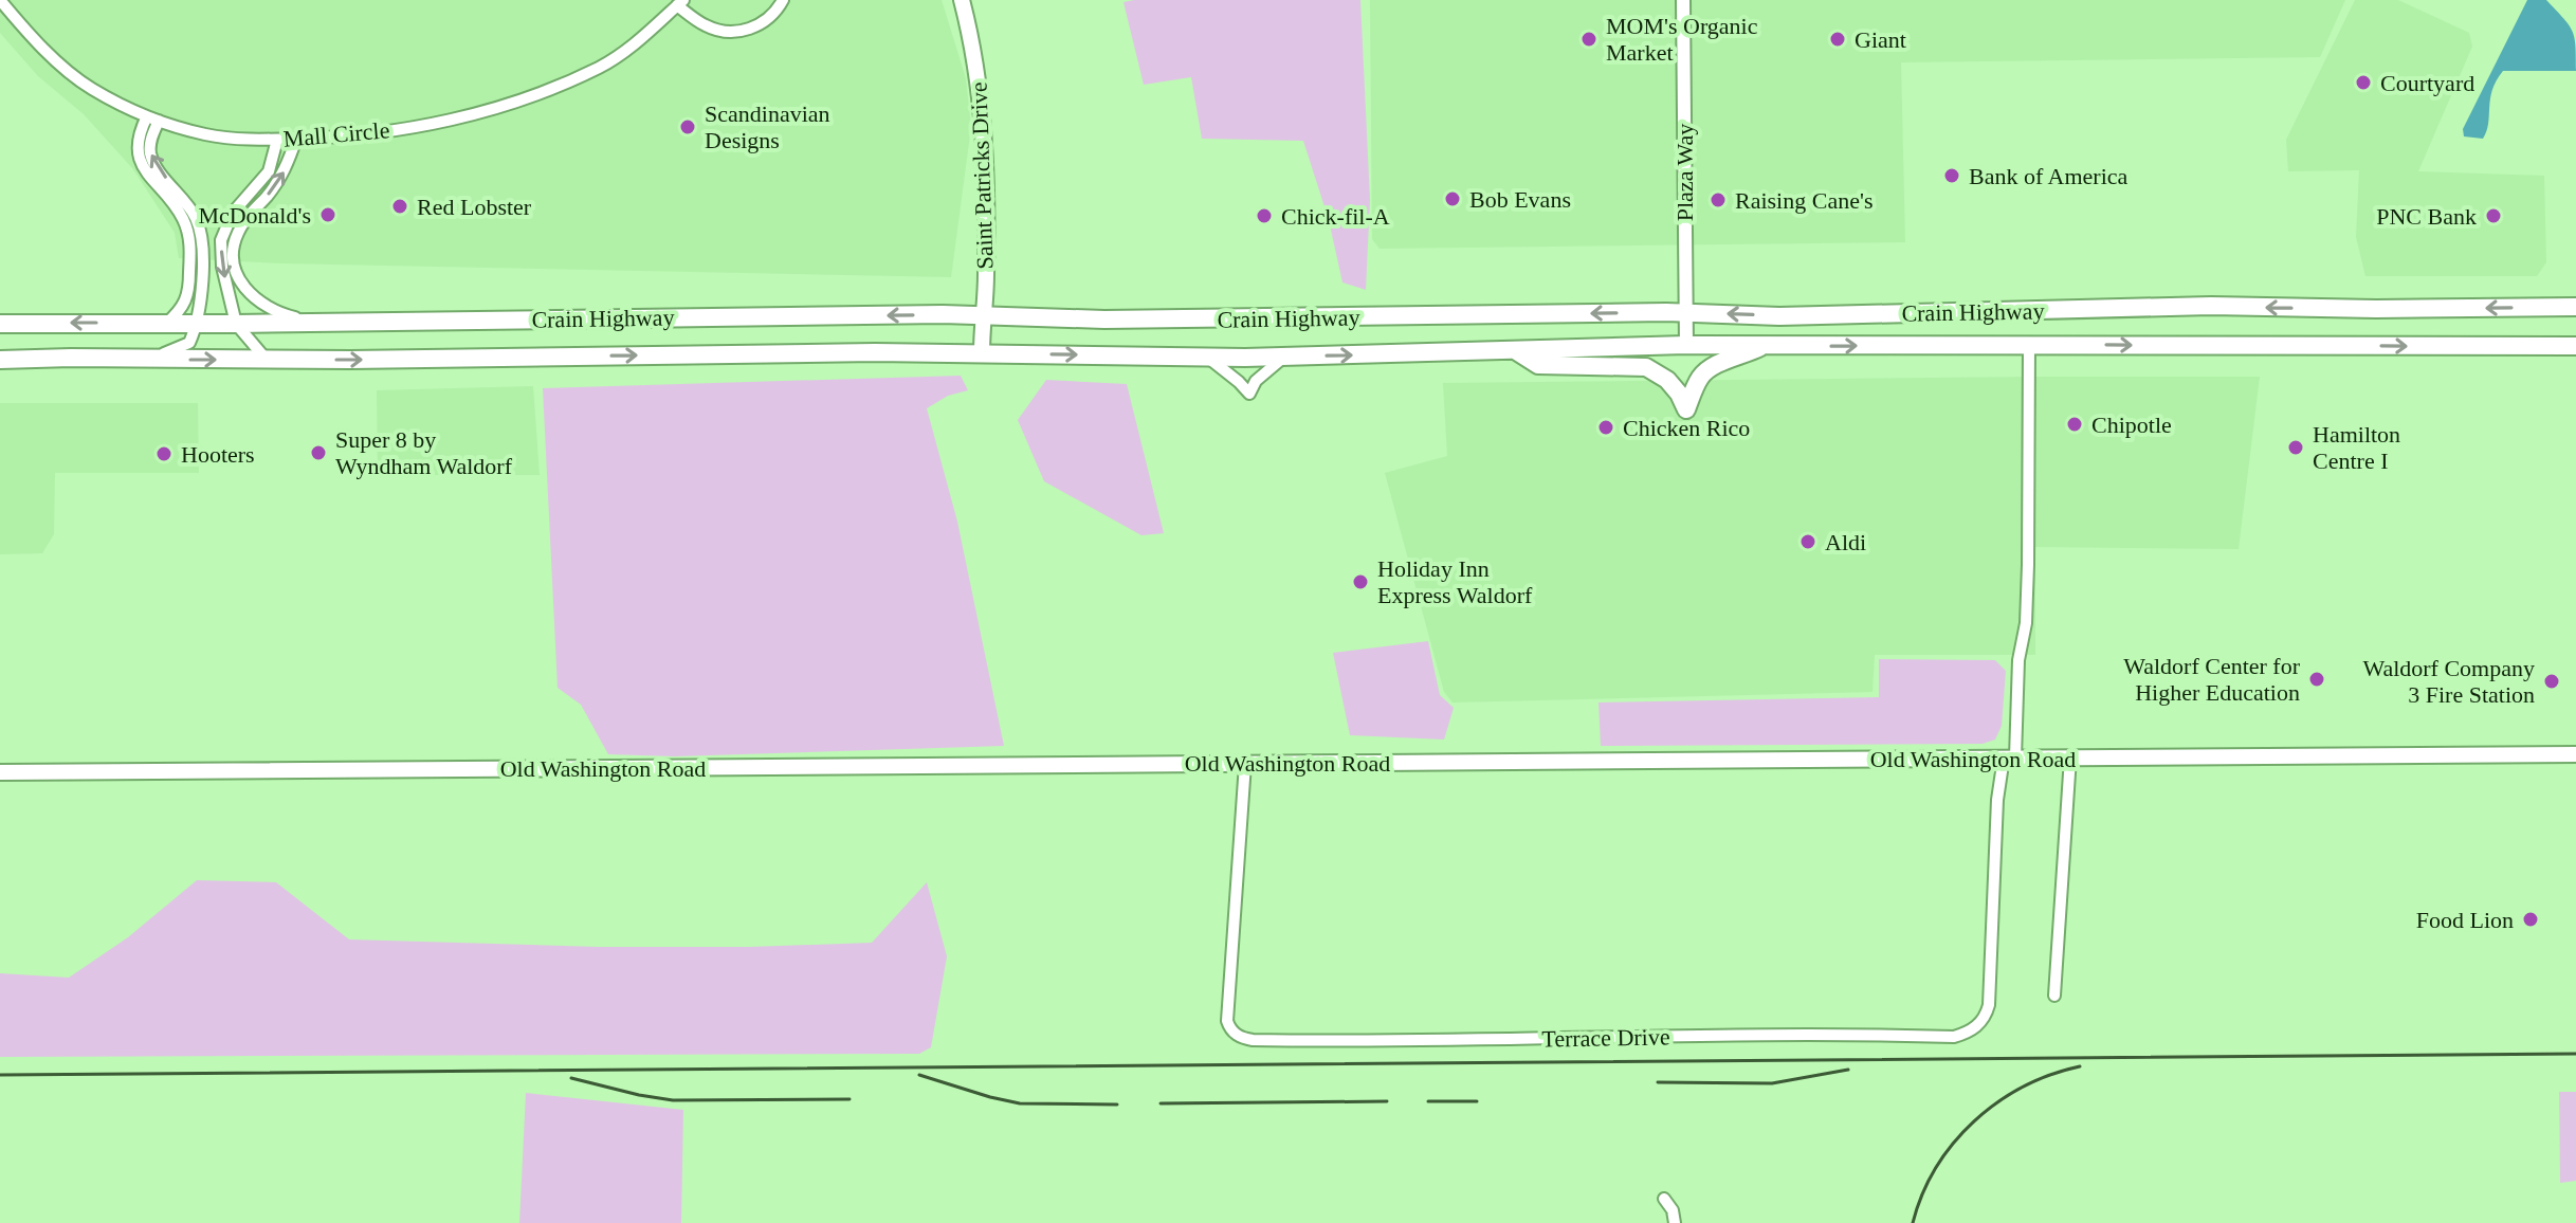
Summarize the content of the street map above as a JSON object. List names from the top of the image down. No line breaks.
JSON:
{"streets":{"highway":["Crain Highway"],"main road":["Saint Patricks Drive","Old Washington Road"],"street":["Mall Circle","Plaza Way","Terrace Drive"]},"crossings":[["Plaza Way","Crain Highway"],["Saint Patricks Drive","Crain Highway"],["Old Washington Road","Terrace Drive"]],"places":["MOM's Organic Market","Giant","Courtyard","Scandinavian Designs","Bank of America","Bob Evans","Raising Cane's","Red Lobster","McDonald's","Chick-fil-A","PNC Bank","Chipotle","Chicken Rico","Hamilton Centre I","Super 8 by Wyndham Waldorf","Hooters","Aldi","Holiday Inn Express Waldorf","Waldorf Center for Higher Education","Waldorf Company 3 Fire Station","Food Lion"]}
